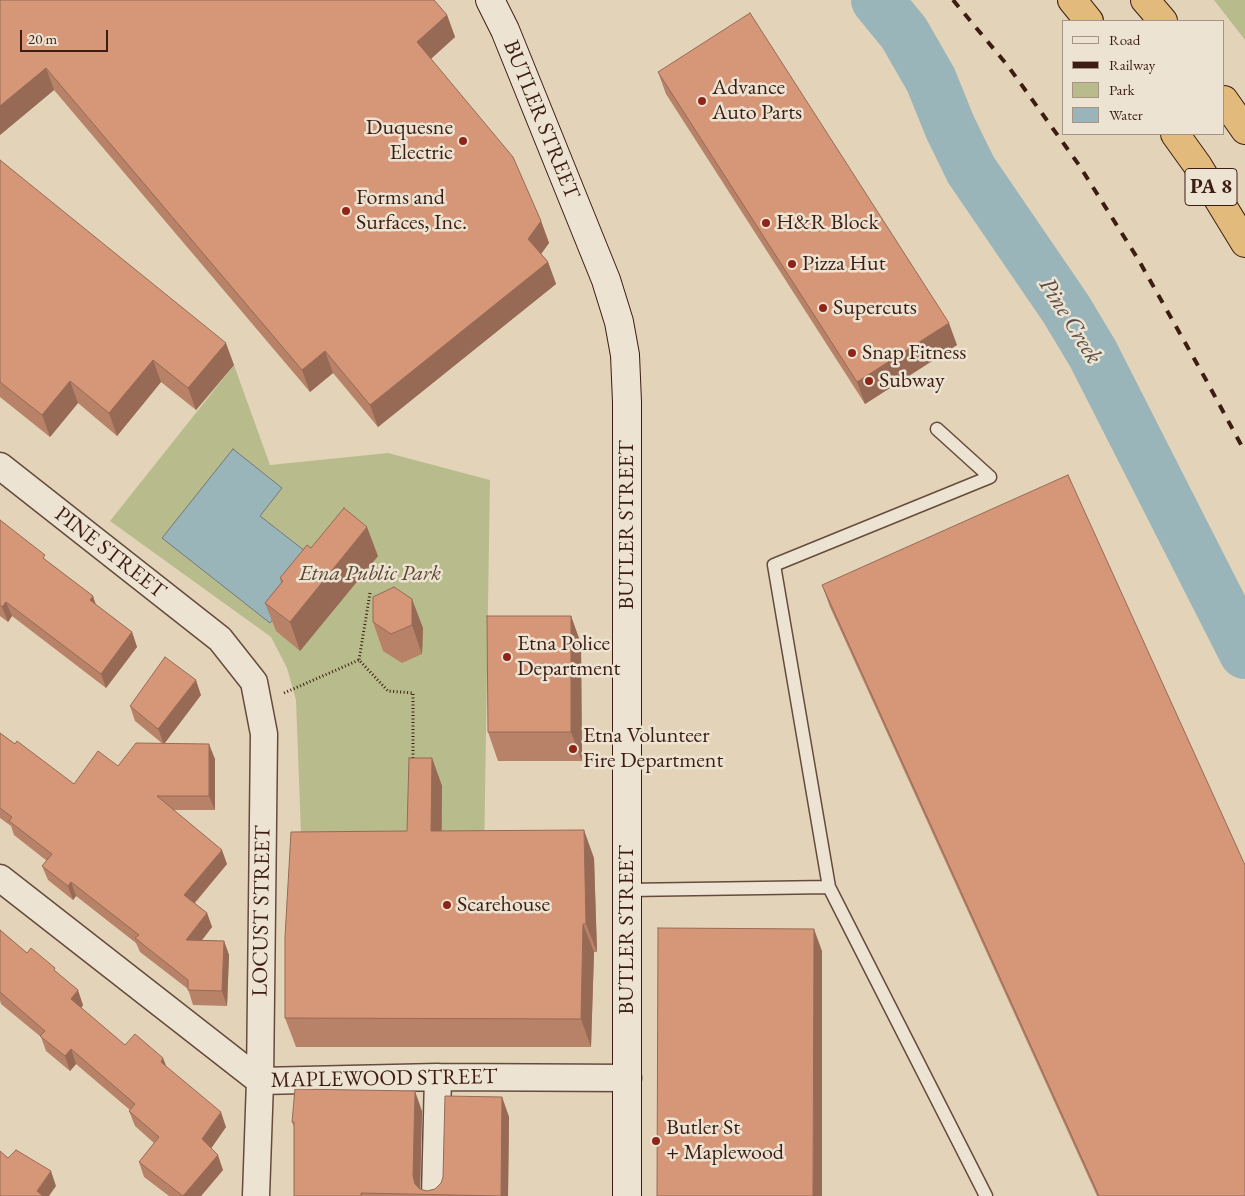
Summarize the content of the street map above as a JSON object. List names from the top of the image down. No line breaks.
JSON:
{"streets":{"highway":["PA 8"],"street":["BUTLER STREET","PINE STREET","LOCUST STREET","MAPLEWOOD STREET"]},"crossings":[["BUTLER STREET","MAPLEWOOD STREET"],["PINE STREET","LOCUST STREET"],["LOCUST STREET","MAPLEWOOD STREET"]],"water":["Pine Creek"],"parks":["Etna Public Park"],"places":["Advance Auto Parts","Duquesne Electric","Forms and Surfaces, Inc.","H&R Block","Pizza Hut","Supercuts","Snap Fitness","Subway","Etna Police Department","Etna Volunteer Fire Department","Scarehouse","Butler St + Maplewood"],"legend":["Road","Railway","Park","Water"],"scale_bar":"20 m"}
